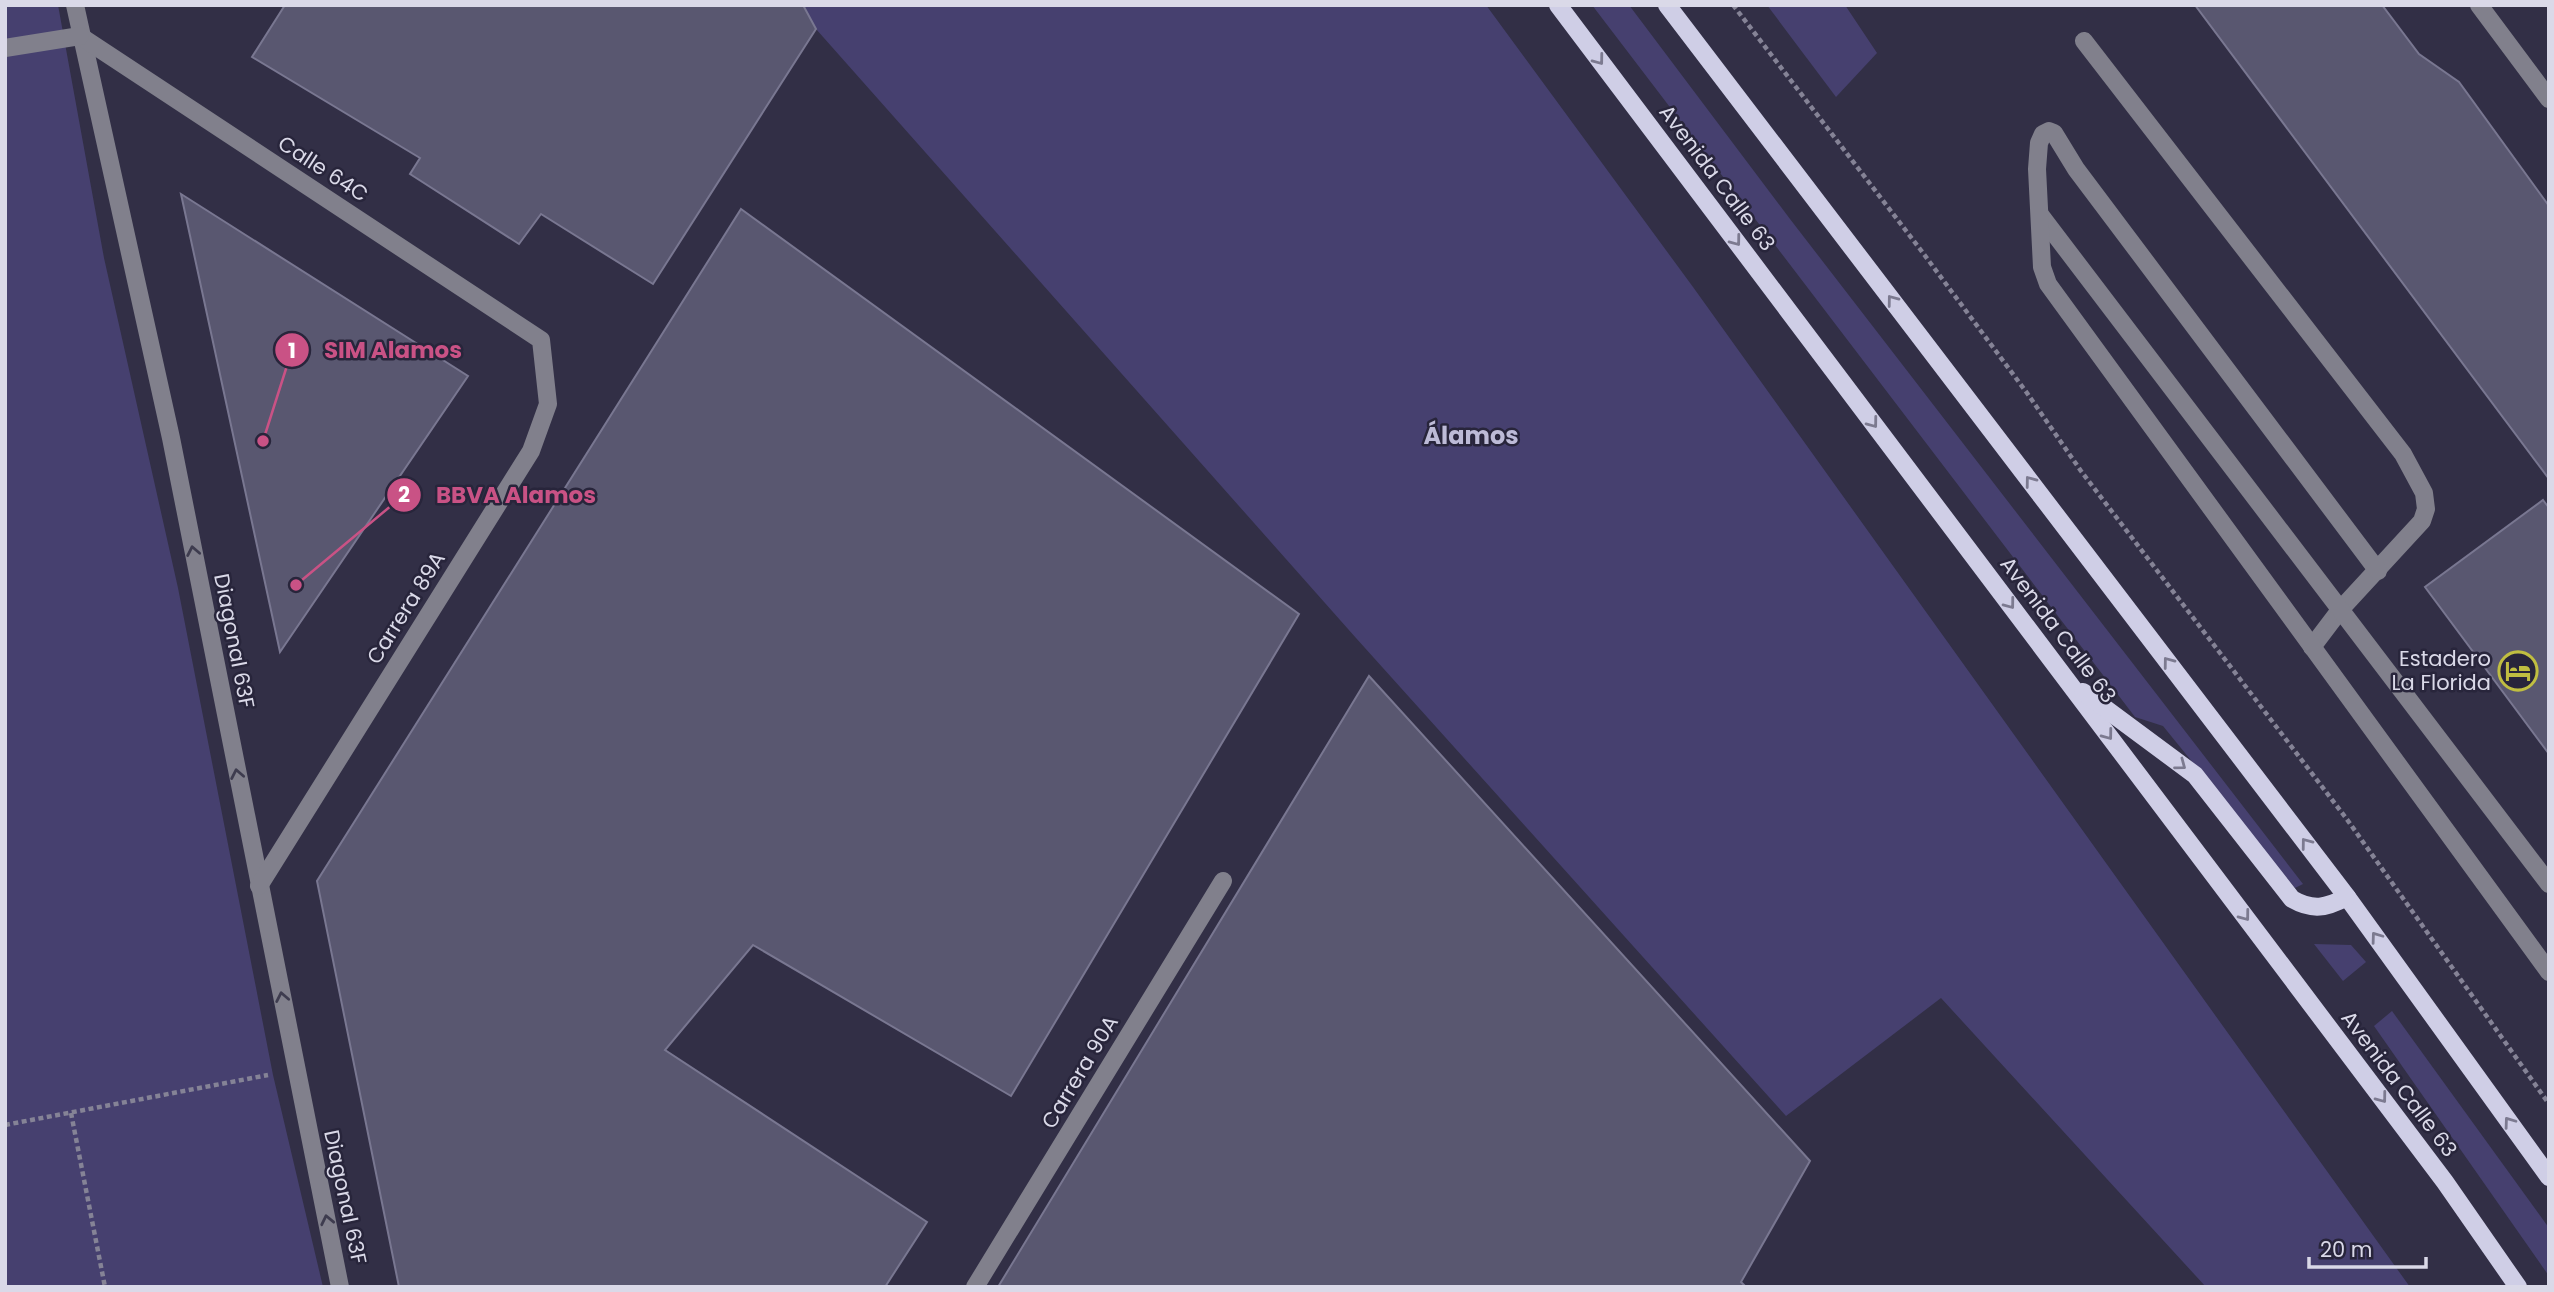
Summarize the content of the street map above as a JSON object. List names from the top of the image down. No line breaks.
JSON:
{"streets":{"main road":["Avenida Calle 63"],"street":["Calle 64C","Carrera 89A","Diagonal 63F","Carrera 90A"]},"crossings":[["Calle 64C","Carrera 89A"],["Calle 64C","Diagonal 63F"],["Carrera 89A","Diagonal 63F"]],"one_way":["Diagonal 63F"],"districts":["Álamos"],"places":{"other":["SIM Alamos","BBVA Alamos"],"hotel":["Estadero La Florida"]},"scale_bar":"20 m"}
